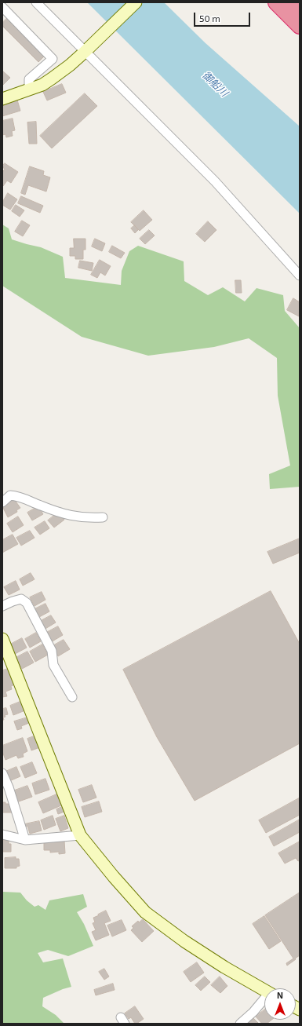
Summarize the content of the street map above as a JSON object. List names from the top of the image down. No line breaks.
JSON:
{"water":["御船川"],"scale_bar":"50 m","north":"top"}
